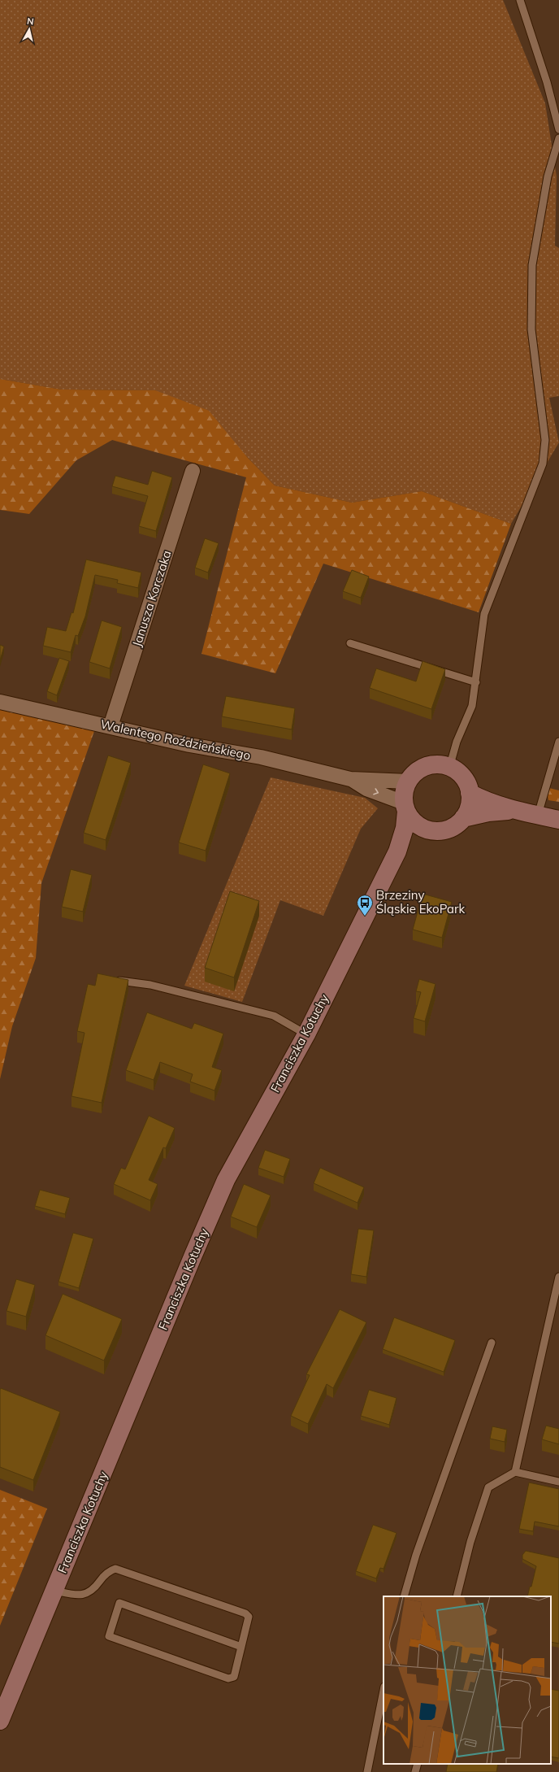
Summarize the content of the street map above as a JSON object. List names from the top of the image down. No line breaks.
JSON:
{"streets":{"street":["Janusza Korczaka","Walentego Roździeńskiego","Franciszka Kotuchy"]},"crossings":[["Janusza Korczaka","Walentego Roździeńskiego"],["Walentego Roździeńskiego","Franciszka Kotuchy"]],"places":{"bus stop":["Brzeziny Śląskie EkoPark"]},"north":"top"}
